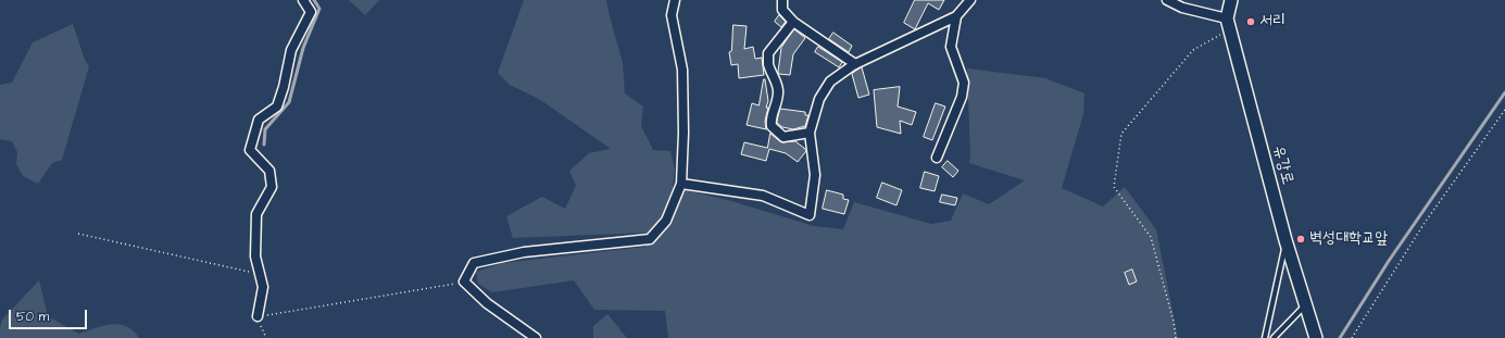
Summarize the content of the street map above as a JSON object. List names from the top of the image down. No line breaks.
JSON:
{"streets":{"main road":["유강로"]},"places":["서리","벽성대학교앞"],"scale_bar":"50 m"}
